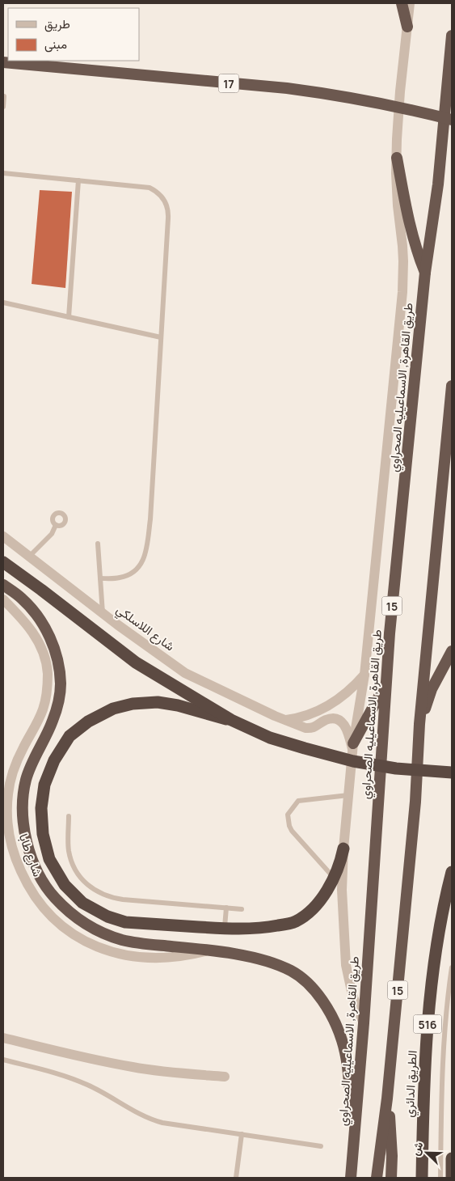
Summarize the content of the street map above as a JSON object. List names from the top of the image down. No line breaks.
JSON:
{"streets":{"highway":["17","طريق القاهرة, الاسماعيليه الصحراوي","15","516","الطريق الدائري"],"street":["شارع اللاسلكي","شارع طابا"]},"legend":["طريق","مبنى"],"north":"top left"}
